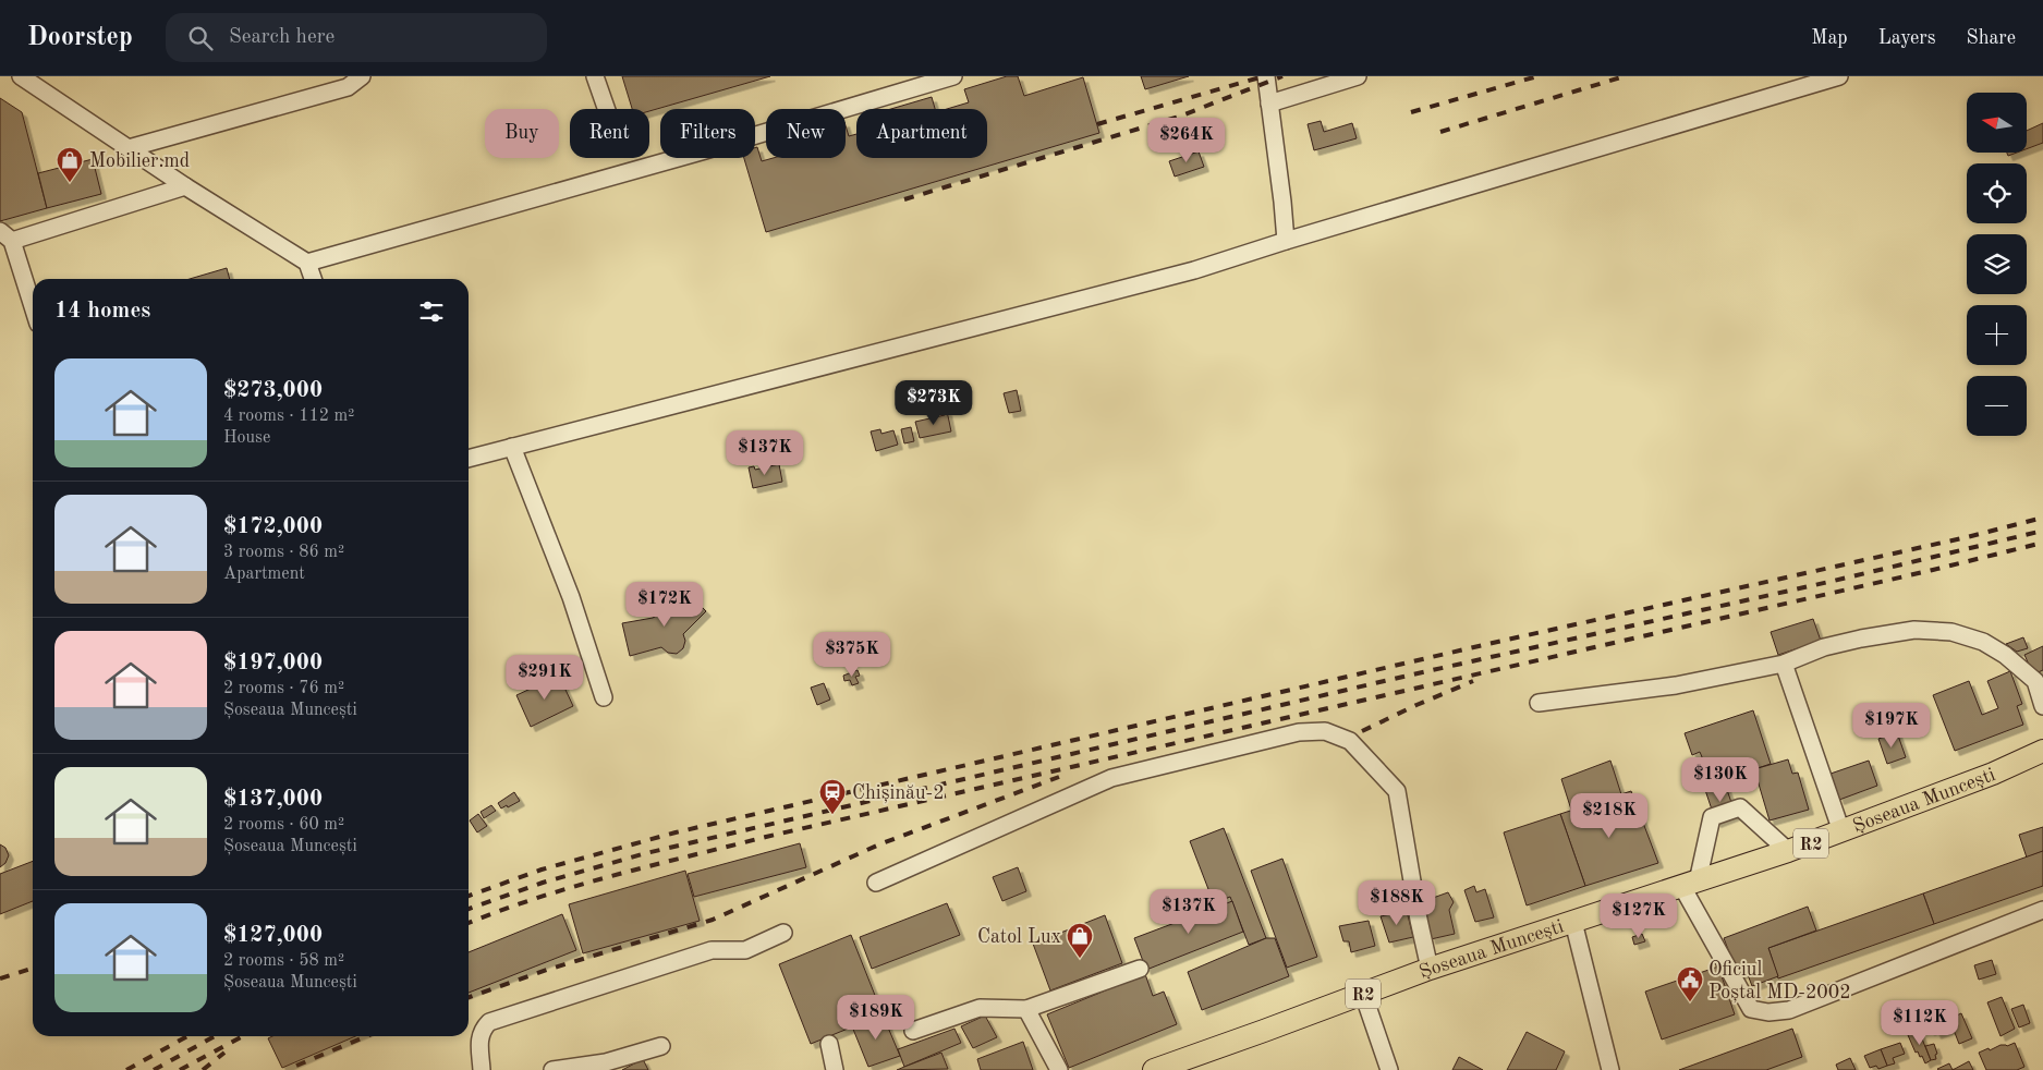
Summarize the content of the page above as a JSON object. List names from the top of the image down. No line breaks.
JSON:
{"streets":{"main road":["Șoseaua Muncești","R2"]},"places":{"shop":["Mobilier.md","Catol Lux"],"station":["Chișinău-2"],"public building":["Oficiul Poștal MD-2002"]},"north":"left","page":{"header":"Doorstep","search":"Search here","nav":["Map","Layers","Share"],"map_buttons":["+","−"],"chip":["Buy","Rent","Filters","New","Apartment"],"price":["$264K","$273K","$137K","$172K","$375K","$291K","$197K","$130K","$218K","$188K","$137K","$127K","$189K","$112K"],"heading":"14 homes","list":[{"name":"$273,000","note":"4 rooms · 112 m² · House"},{"name":"$172,000","note":"3 rooms · 86 m² · Apartment"},{"name":"$197,000","note":"2 rooms · 76 m² · Șoseaua Muncești"},{"name":"$137,000","note":"2 rooms · 60 m² · Șoseaua Muncești"},{"name":"$127,000","note":"2 rooms · 58 m² · Șoseaua Muncești"}]}}
